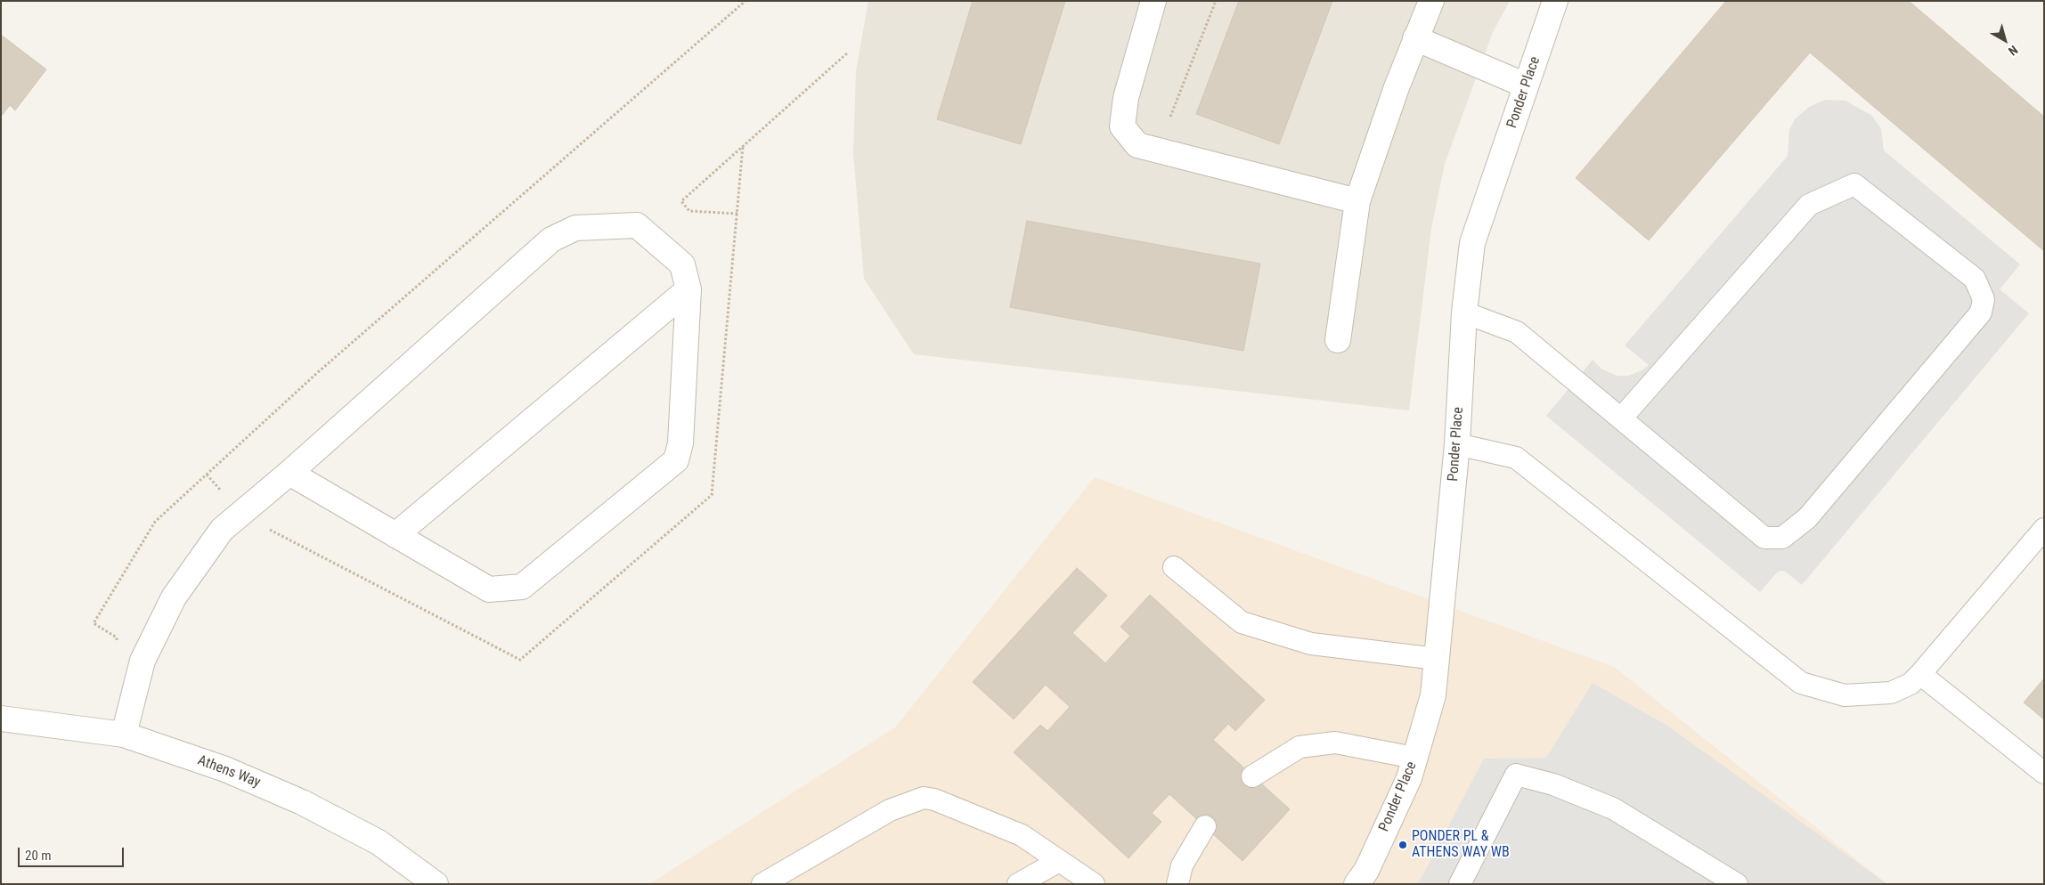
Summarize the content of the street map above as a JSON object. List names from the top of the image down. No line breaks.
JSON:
{"streets":{"street":["Ponder Place","Athens Way"]},"places":["PONDER PL & ATHENS WAY WB"],"scale_bar":"20 m","north":"bottom right"}
